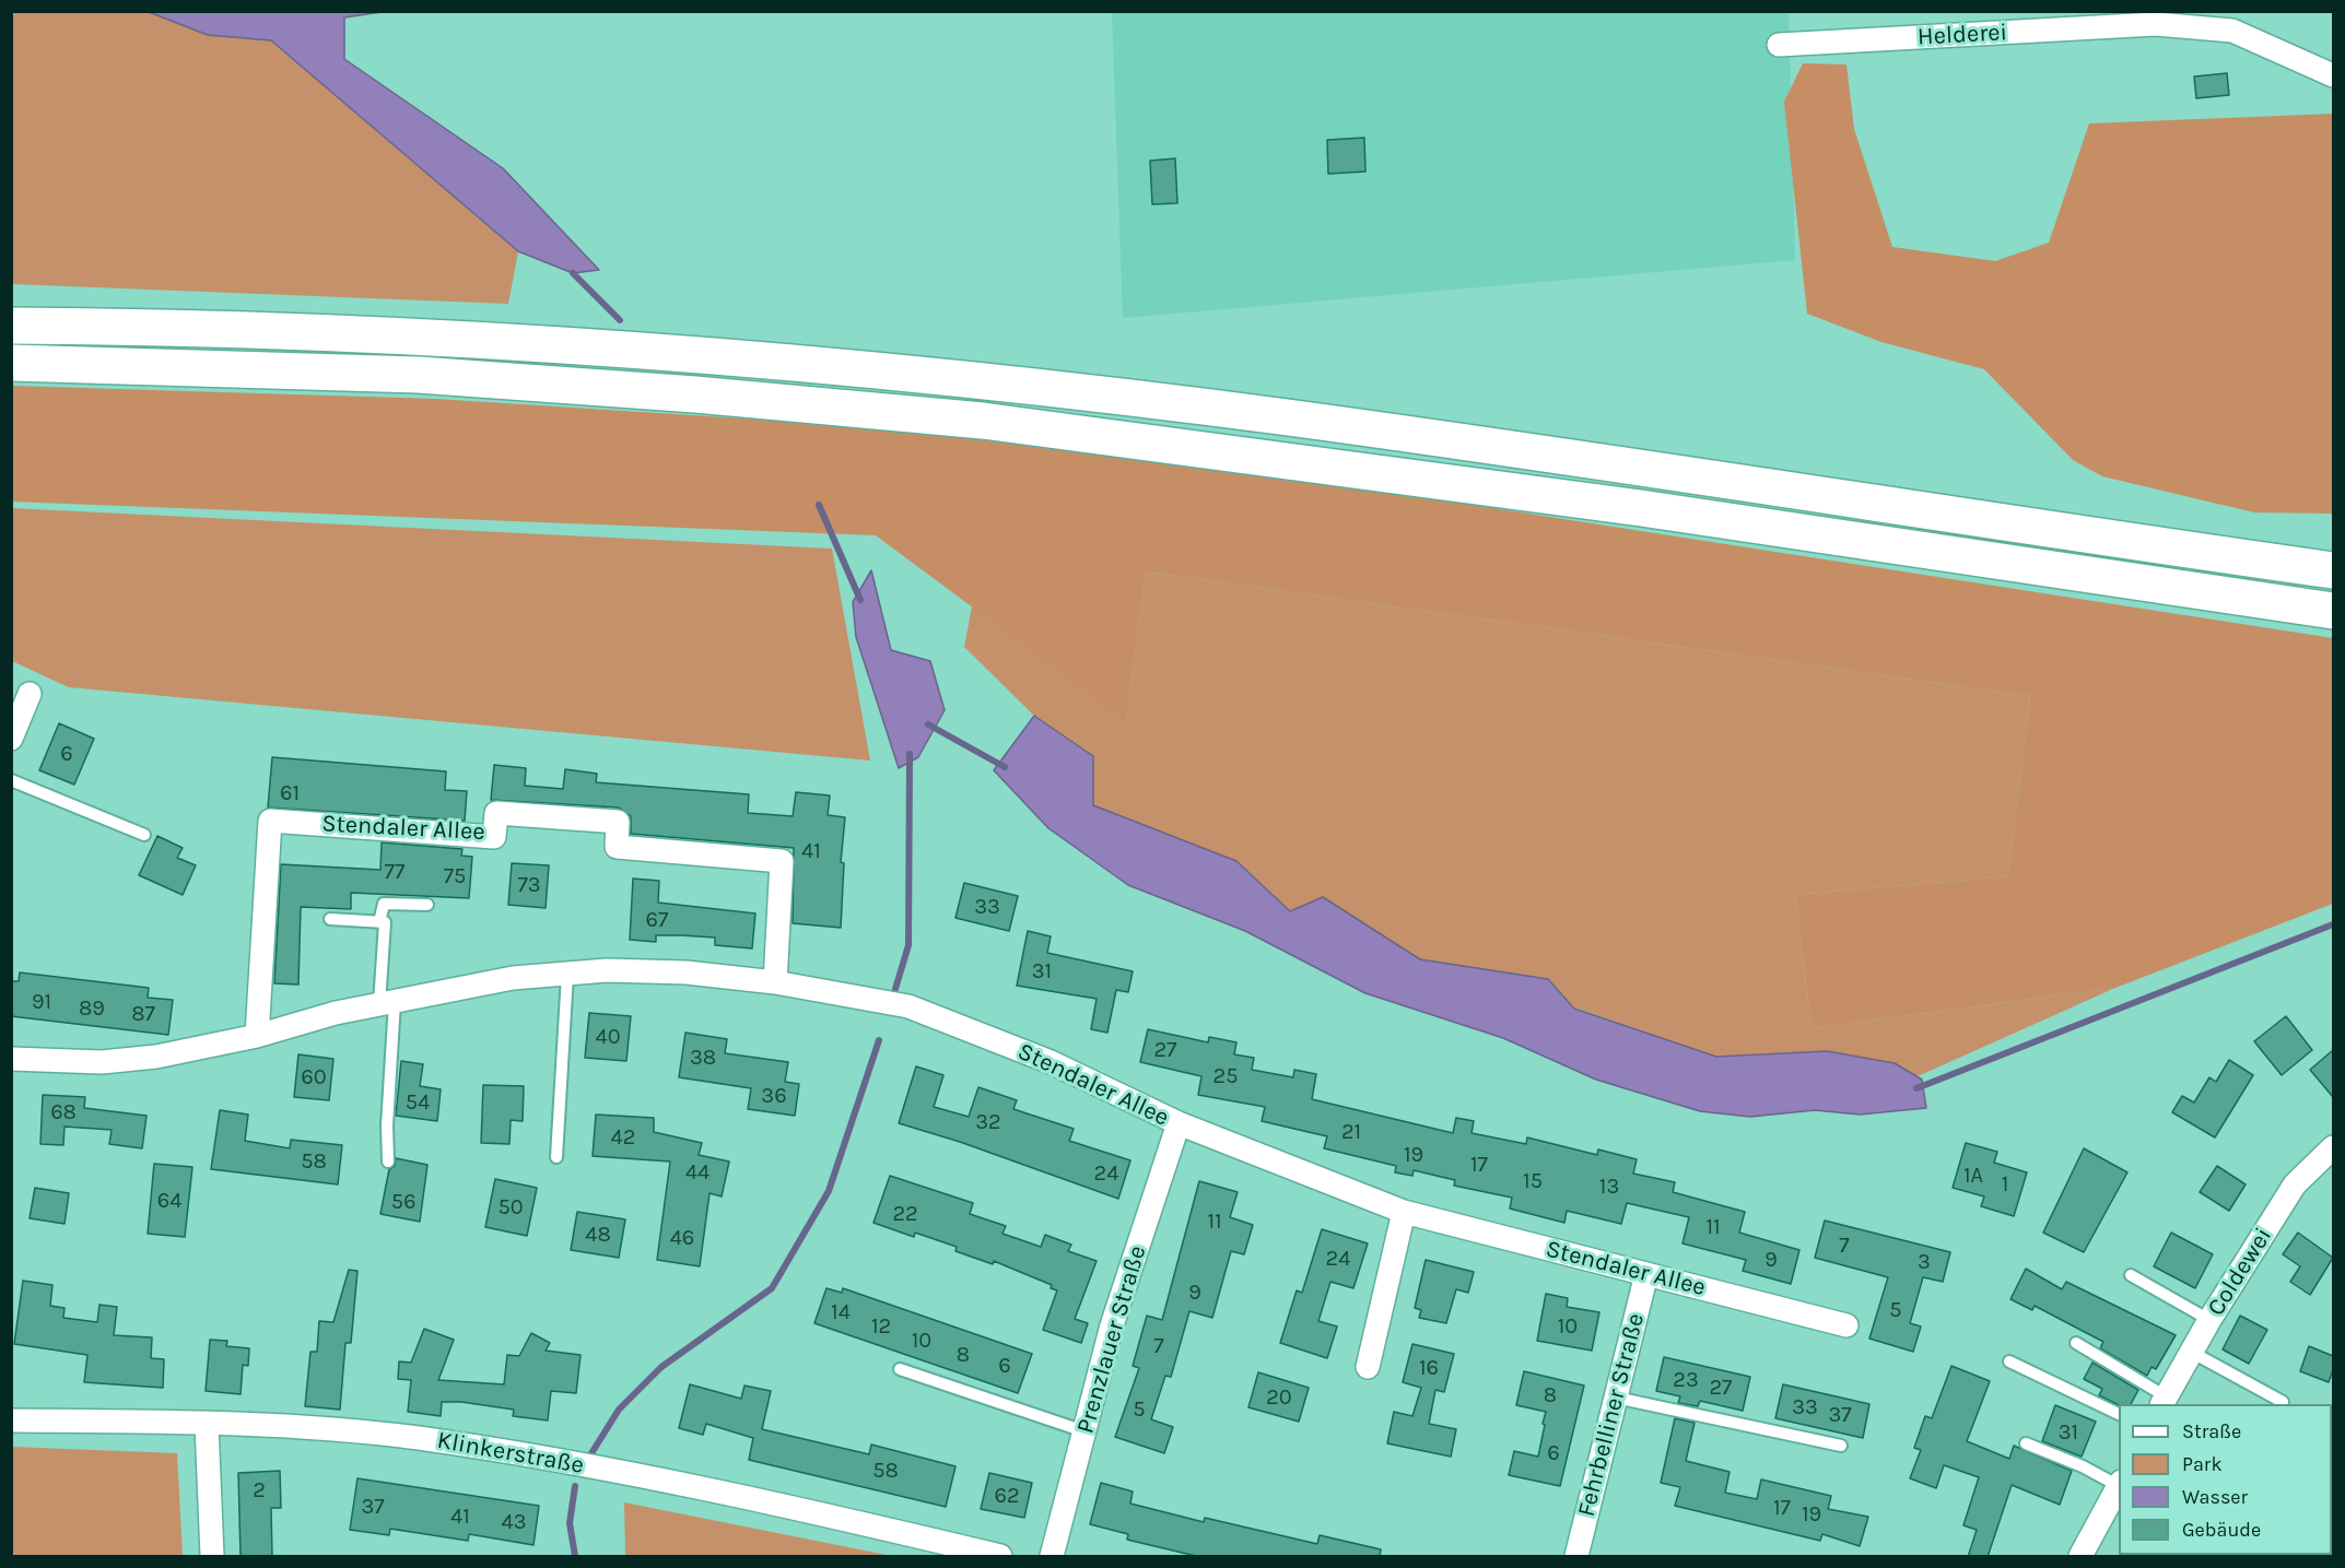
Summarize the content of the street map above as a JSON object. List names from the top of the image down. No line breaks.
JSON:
{"streets":{"street":["Helderei","Stendaler Allee","Coldewei","Prenzlauer Straße","Fehrbelliner Straße","Klinkerstraße"]},"crossings":[["Stendaler Allee","Prenzlauer Straße"],["Stendaler Allee","Fehrbelliner Straße"]],"house_numbers":["6","61","41","77","75","73","33","67","31","91","89","87","40","27","38","25","60","36","54","68","32","21","42","19","58","17","44","24","1A","15","1","13","64","56","50","22","11","11","48","46","7","24","9","3","9","5","14","12","10","10","7","8","6","16","23","27","8","20","33","5","37","31","6","58","2","62","37","17","19","41","43"],"legend":["Straße","Park","Wasser","Gebäude"]}
